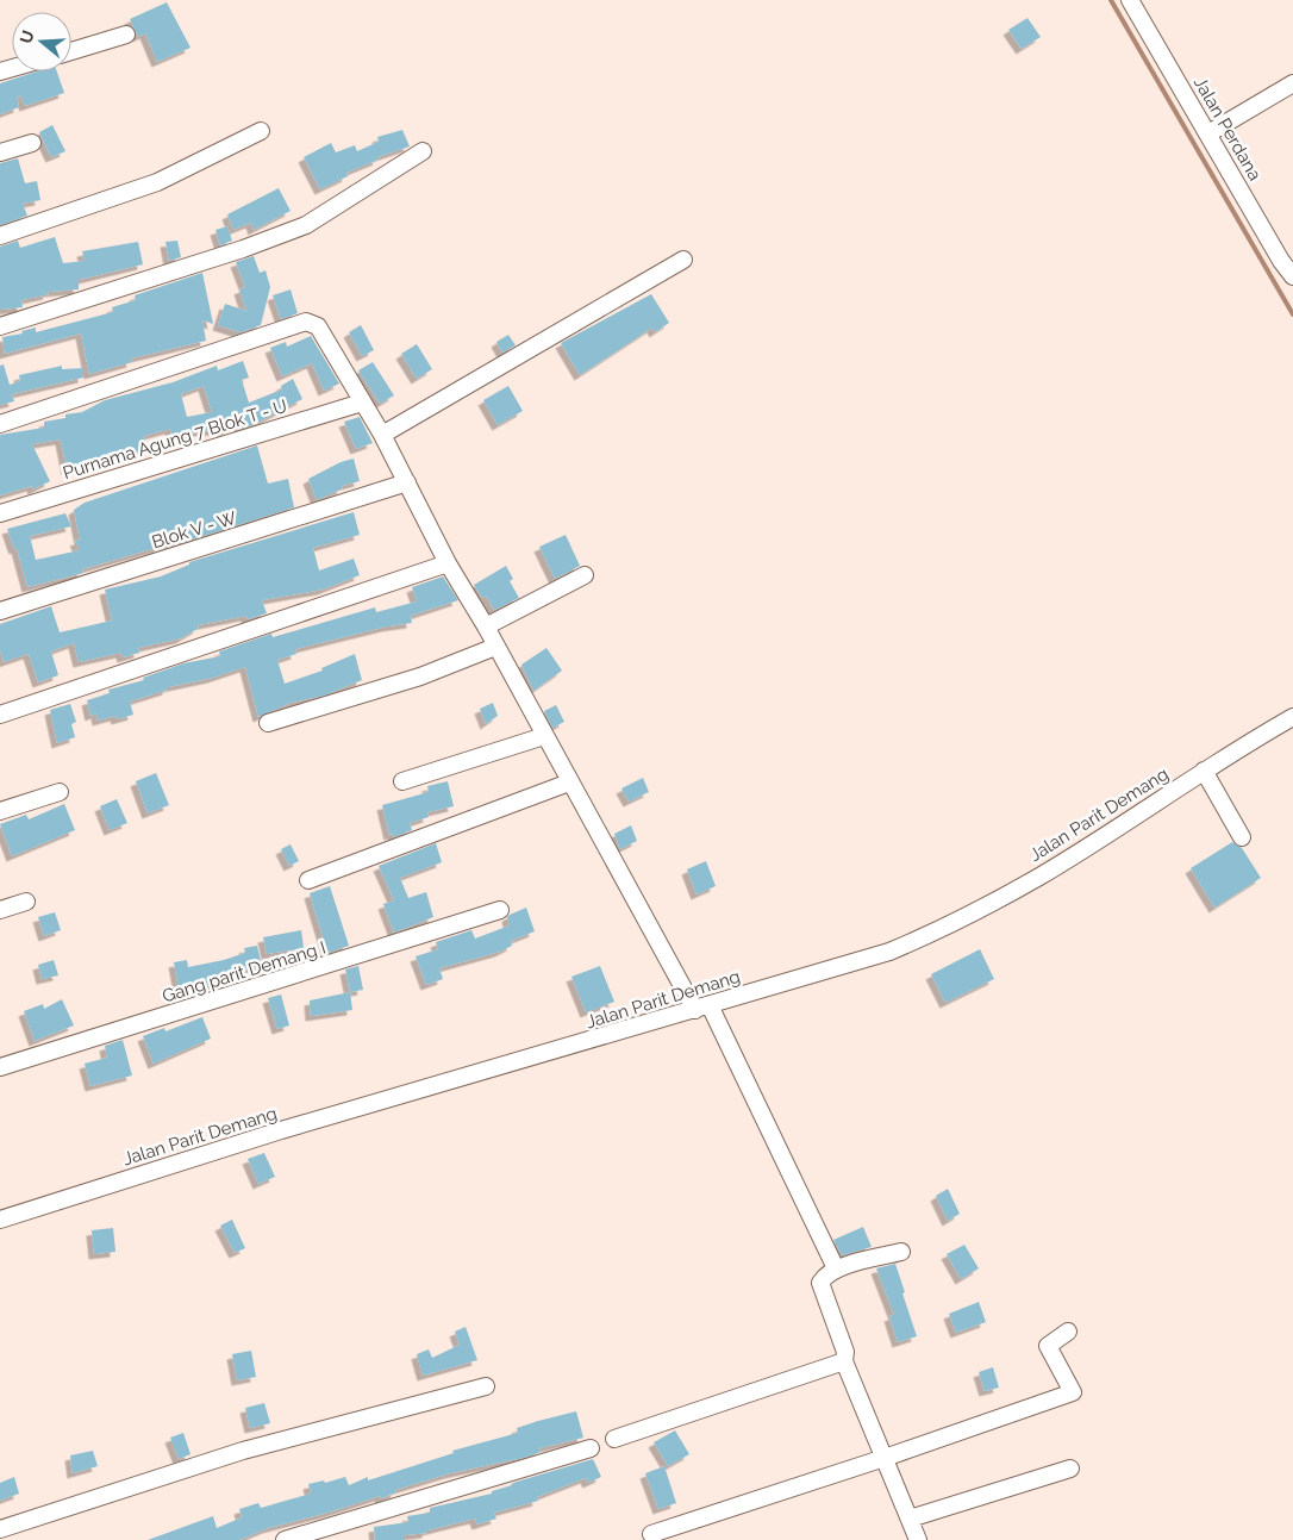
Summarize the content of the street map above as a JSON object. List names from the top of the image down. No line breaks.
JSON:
{"streets":{"street":["Jalan Perdana","Purnama Agung 7 Blok T - U","Blok V - W","Jalan Parit Demang","Gang parit Demang I"]},"north":"left"}
